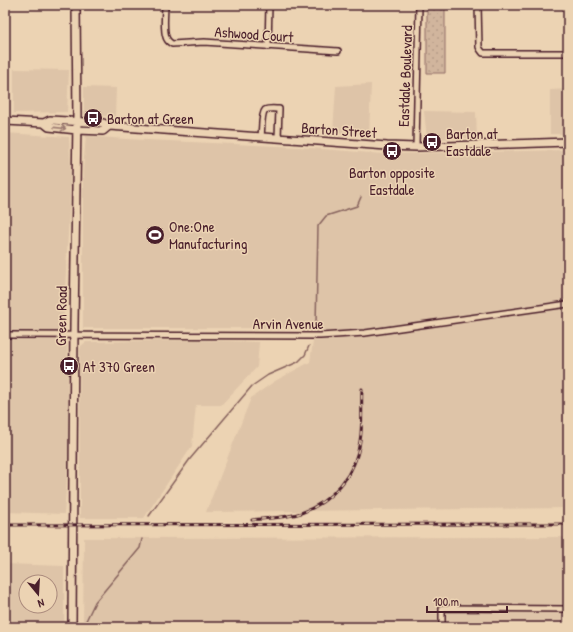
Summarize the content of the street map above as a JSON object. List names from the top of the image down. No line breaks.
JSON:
{"streets":{"main road":["Barton Street","Green Road"],"street":["Ashwood Court","Eastdale Boulevard","Arvin Avenue"]},"crossings":[["Eastdale Boulevard","Barton Street"],["Barton Street","Green Road"],["Green Road","Arvin Avenue"]],"places":{"bus stop":["Barton at Green","Barton at Eastdale","Barton opposite Eastdale","At 370 Green"],"sports":["One:One Manufacturing"]},"scale_bar":"100 m","north":"bottom"}
